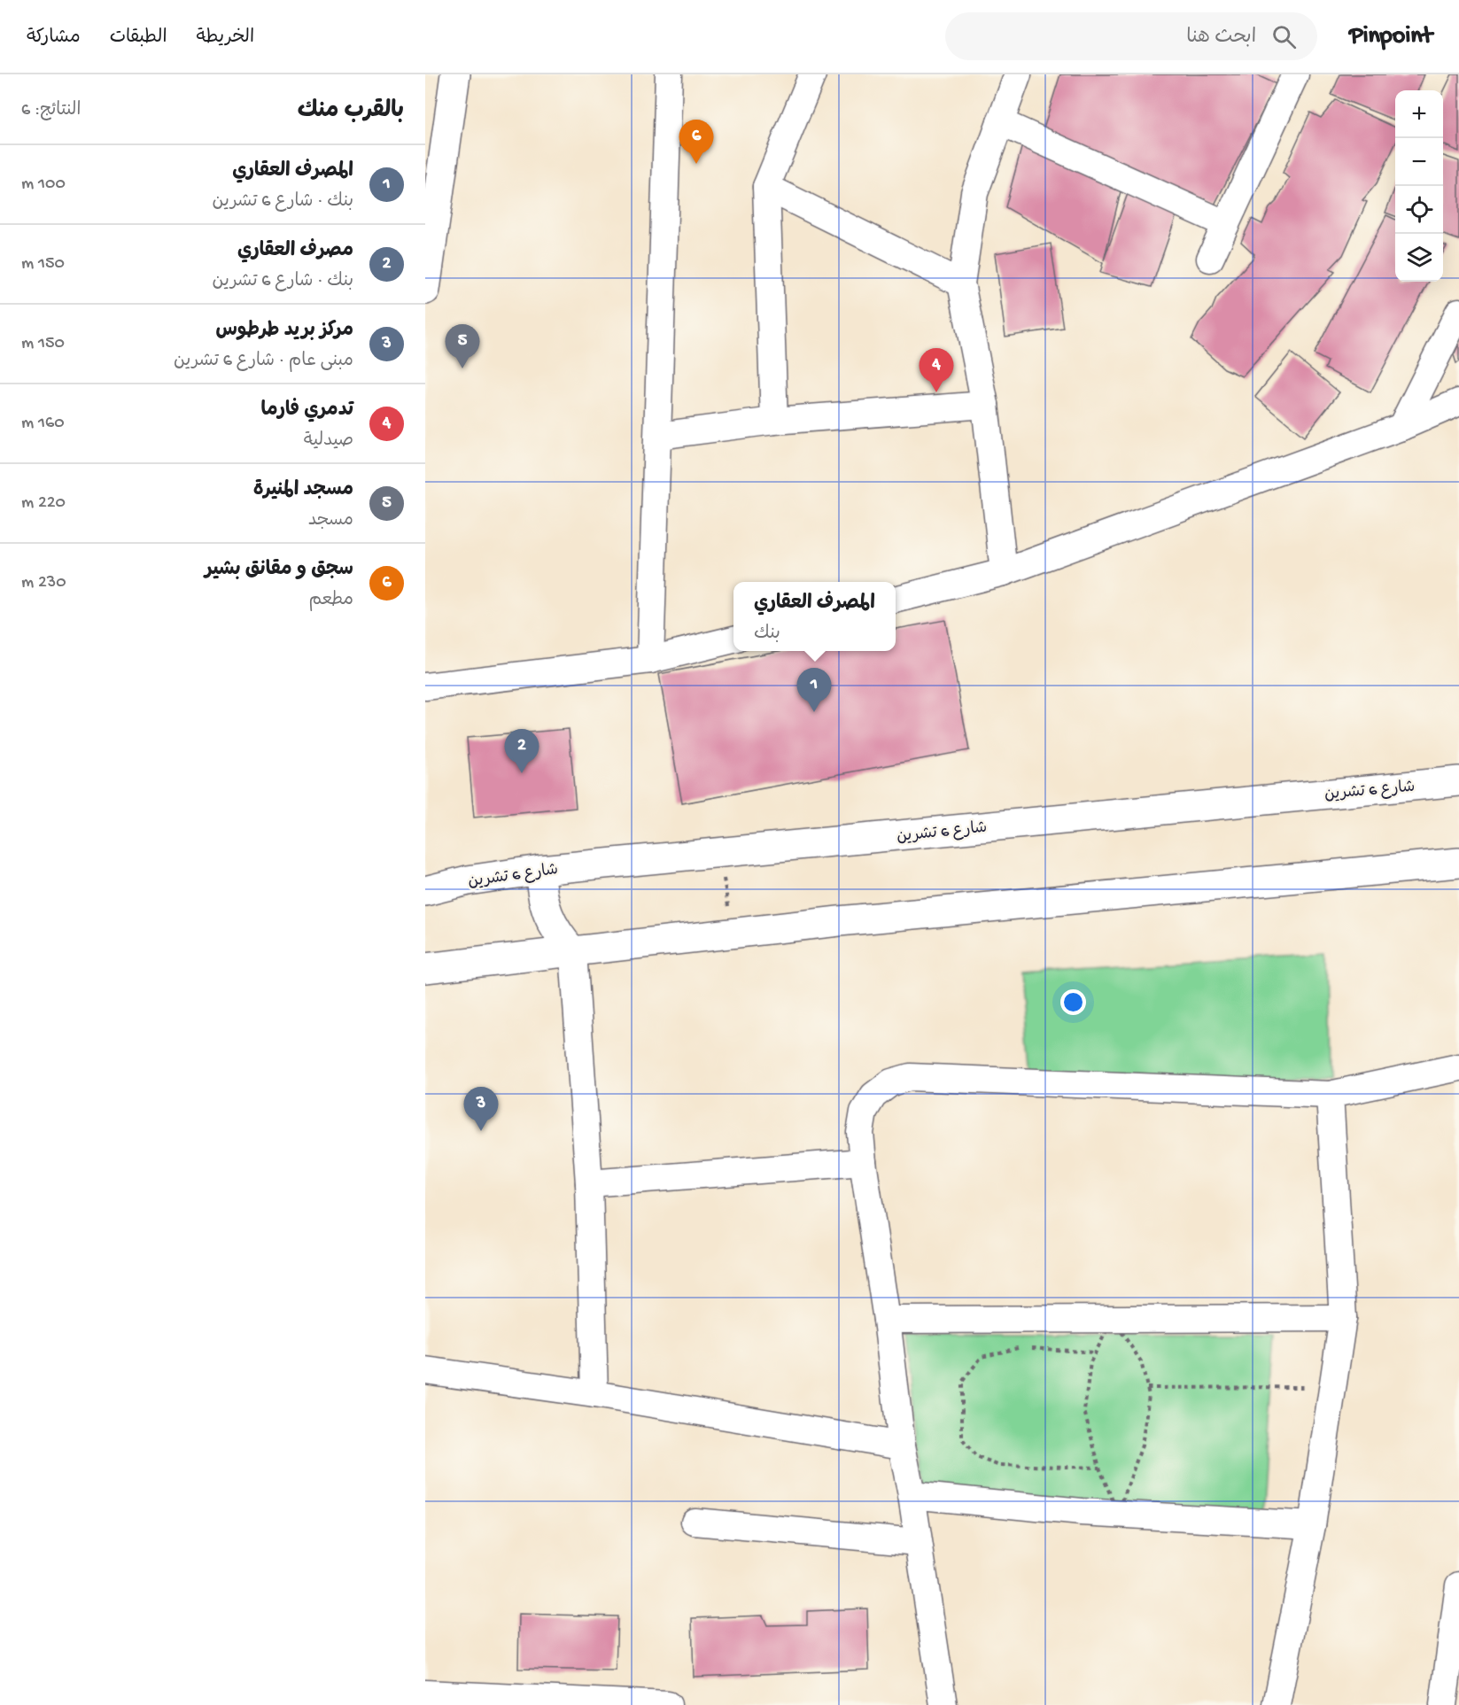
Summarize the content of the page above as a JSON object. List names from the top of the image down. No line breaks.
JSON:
{"streets":{"main road":["شارع 6 تشرين"]},"page":{"header":"Pinpoint","search":"ابحث هنا","nav":["الخريطة","الطبقات","مشاركة"],"heading":["بالقرب منك","النتائج: 6"],"map_buttons":["+","−"],"pins":["6","5","4","1","2","3"],"list":[{"mark":"1","name":"المصرف العقاري","note":"بنك · شارع 6 تشرين","value":"100 m"},{"mark":"2","name":"مصرف العقاري","note":"بنك · شارع 6 تشرين","value":"150 m"},{"mark":"3","name":"مركز بريد طرطوس","note":"مبنى عام · شارع 6 تشرين","value":"150 m"},{"mark":"4","name":"تدمري فارما","note":"صيدلية","value":"160 m"},{"mark":"5","name":"مسجد المنيرة","note":"مسجد","value":"220 m"},{"mark":"6","name":"سجق و مقانق بشير","note":"مطعم","value":"230 m"}],"popup":["المصرف العقاري","بنك"]}}
